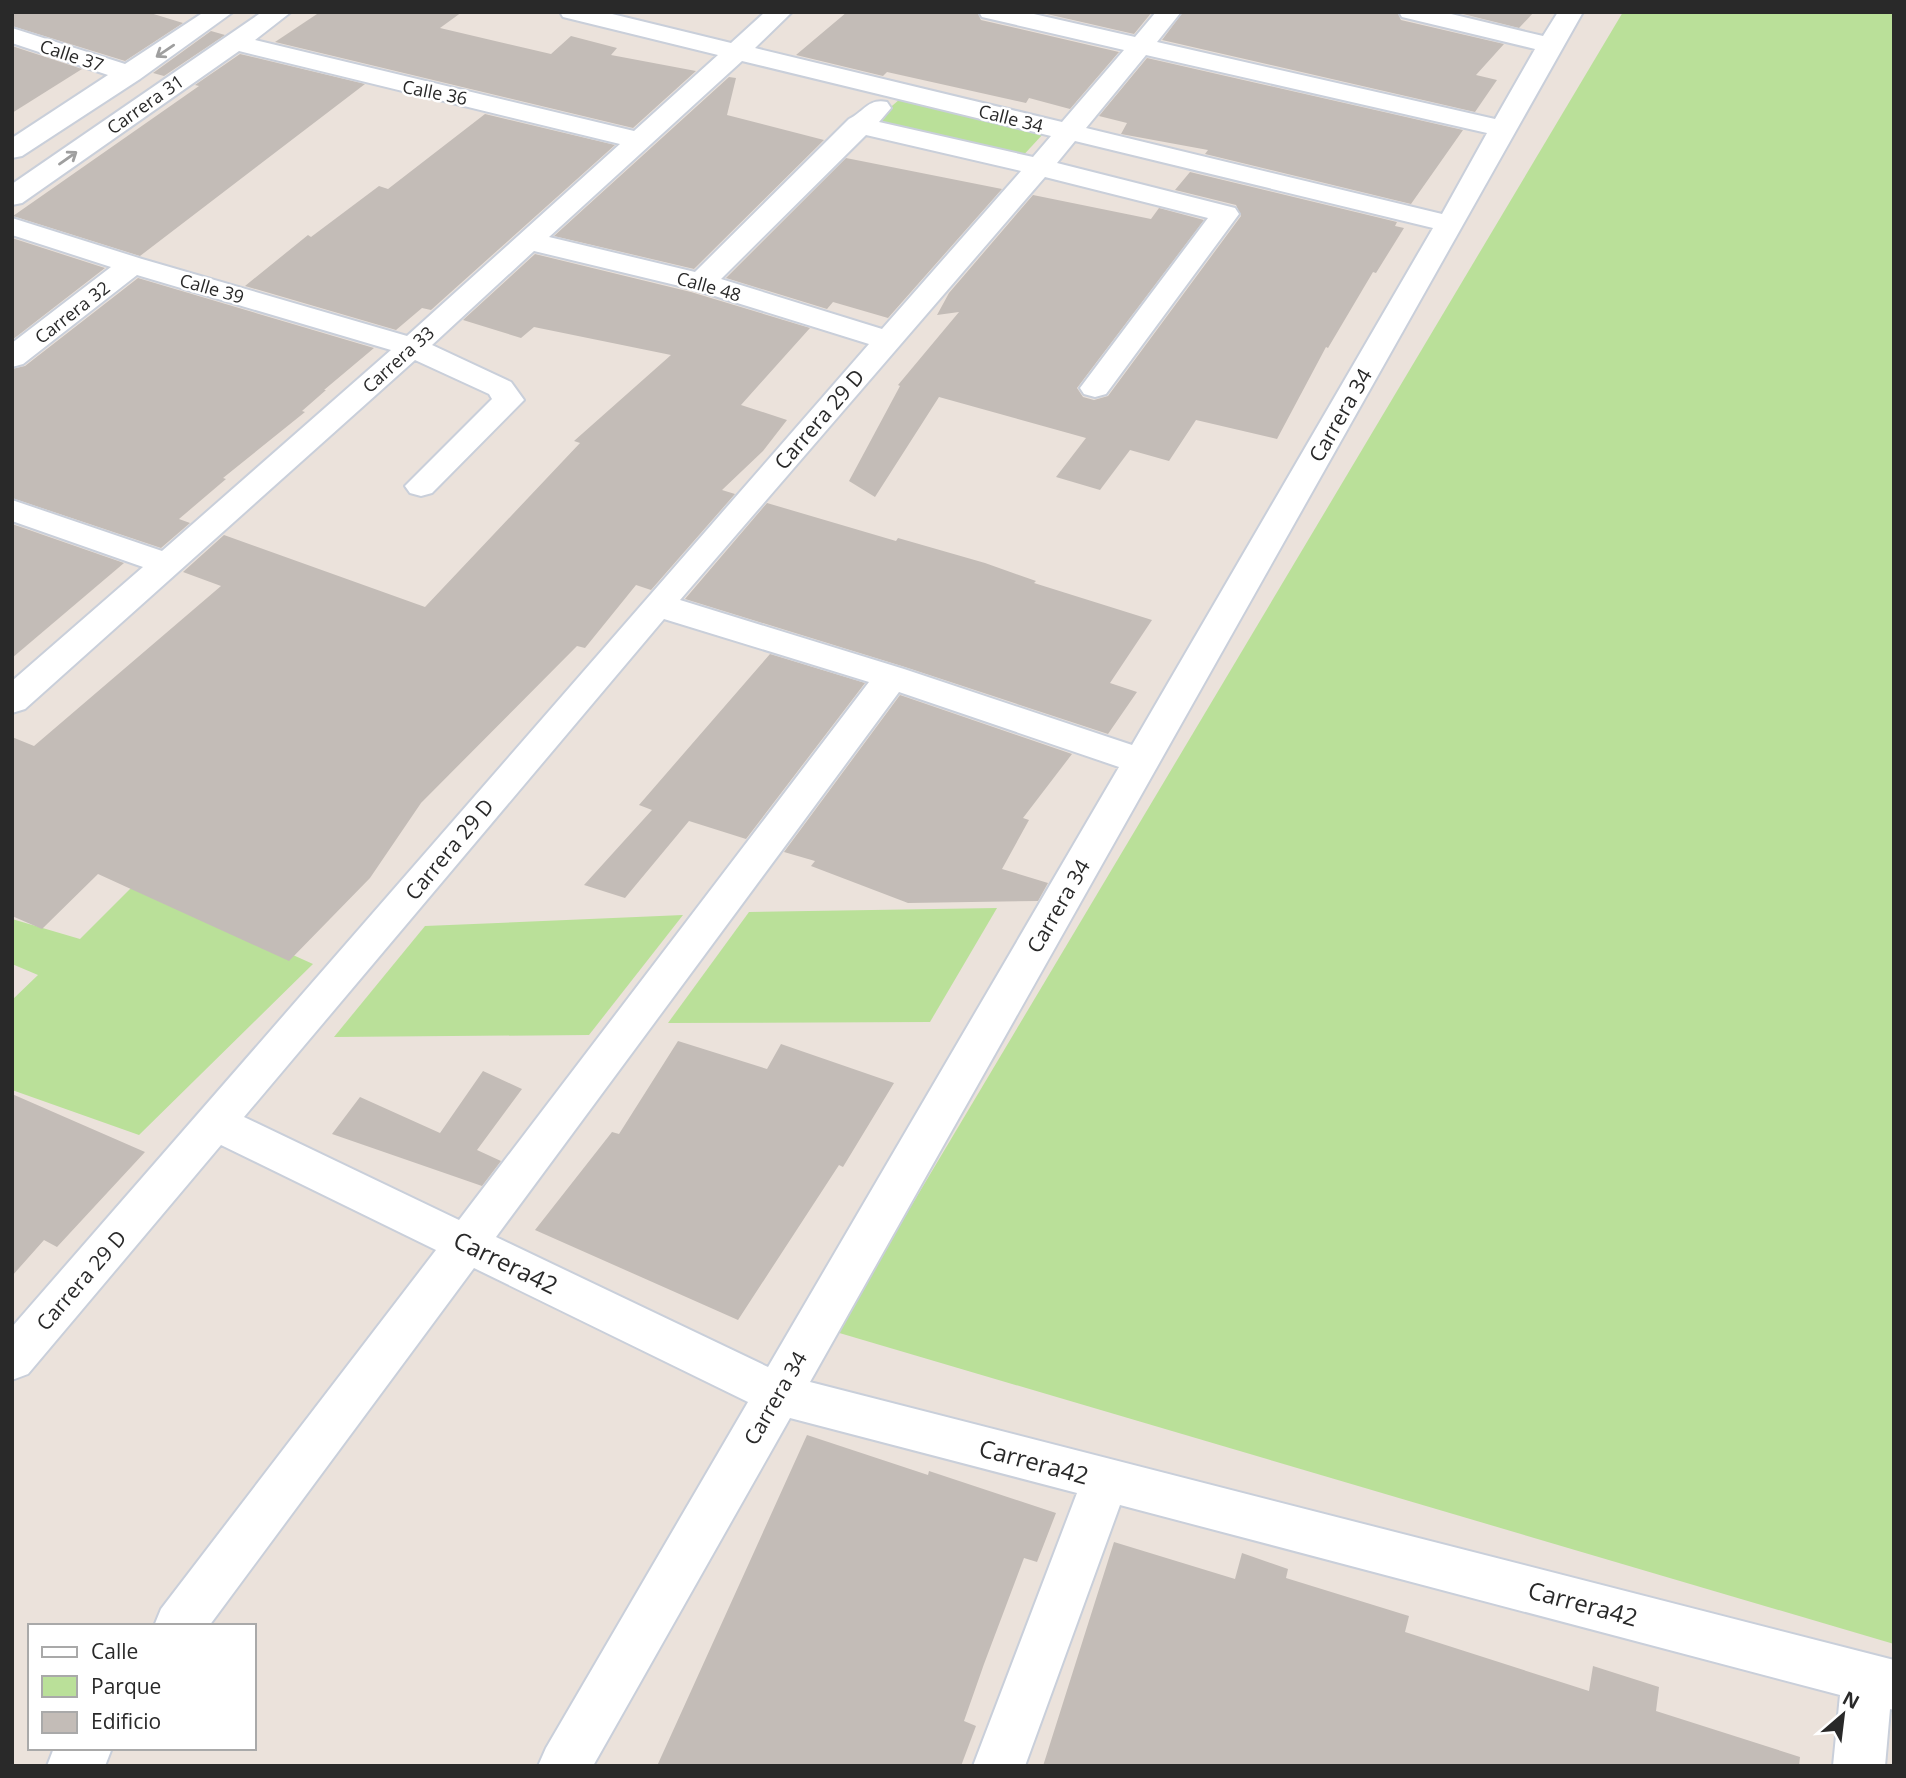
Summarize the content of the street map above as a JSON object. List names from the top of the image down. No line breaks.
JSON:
{"streets":{"street":["Calle 37","Calle 36","Carrera 31","Calle 34","Calle 48","Calle 39","Carrera 32","Carrera 33","Carrera 34","Carrera 29 D","Carrera42"]},"crossings":[["Calle 37","Carrera 31"],["Calle 36","Carrera 31"],["Calle 36","Carrera 33"],["Calle 34","Carrera 33"],["Calle 34","Carrera 34"],["Calle 34","Carrera 29 D"],["Calle 48","Carrera 33"],["Calle 48","Carrera 29 D"],["Calle 39","Carrera 32"],["Calle 39","Carrera 33"],["Carrera 34","Carrera42"],["Carrera 29 D","Carrera42"]],"legend":["Calle","Parque","Edificio"],"north":"top right"}
